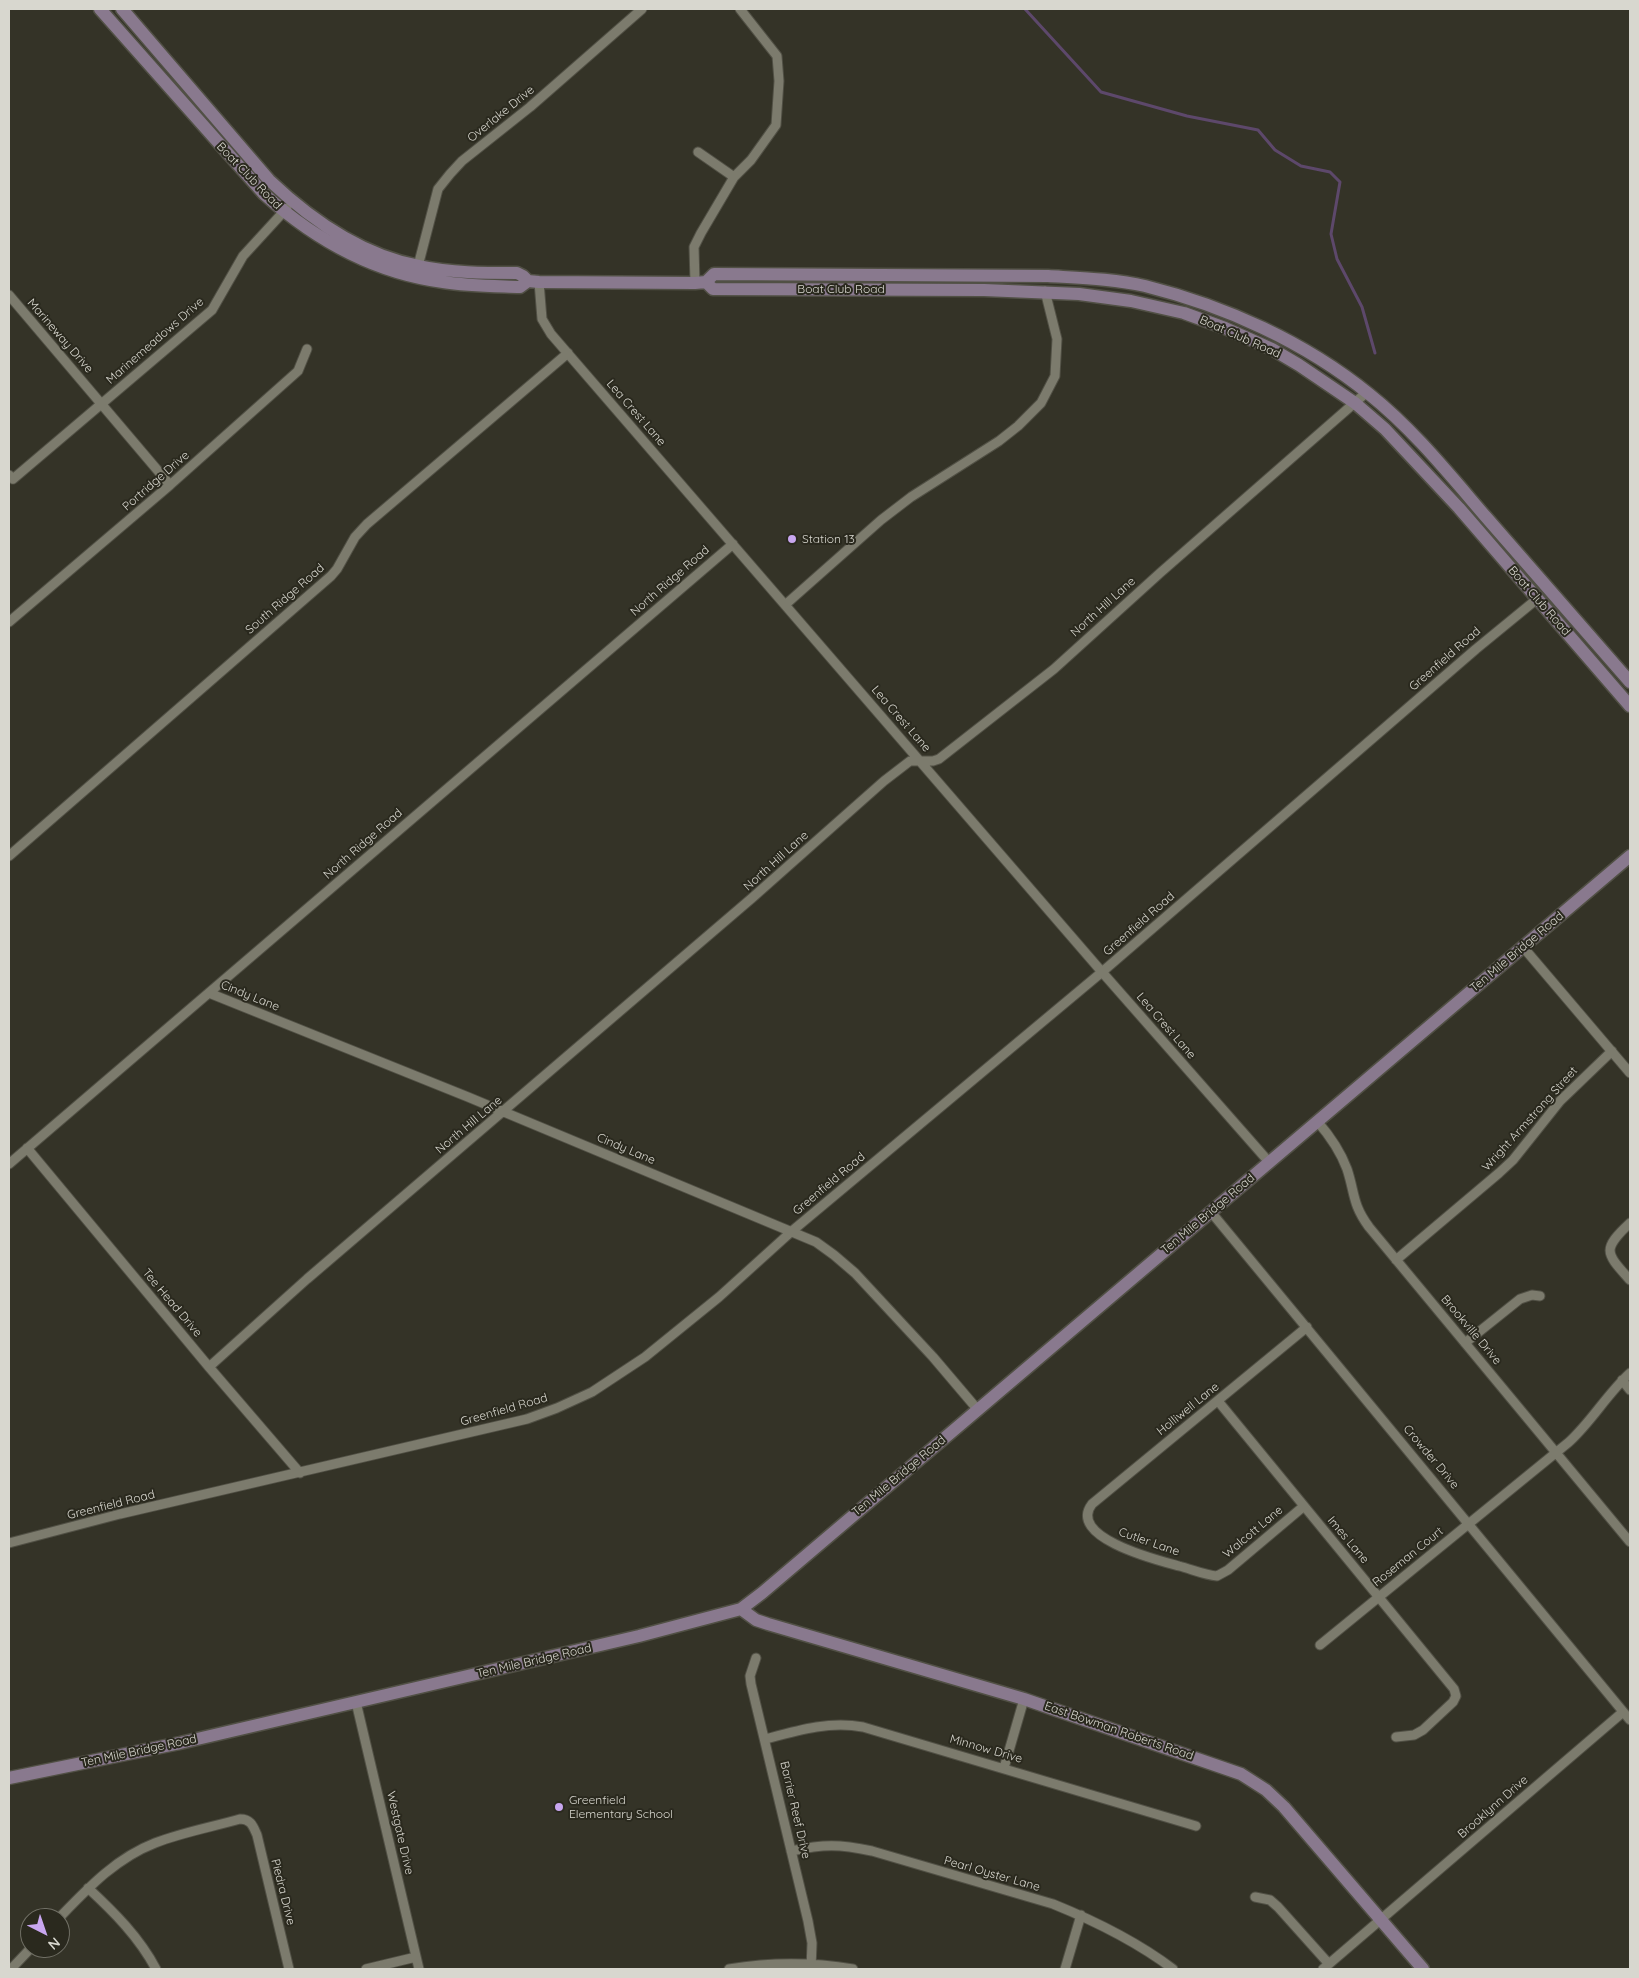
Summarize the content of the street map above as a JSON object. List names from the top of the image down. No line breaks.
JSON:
{"streets":{"main road":["Boat Club Road","Ten Mile Bridge Road","East Bowman Roberts Road"],"street":["Overlake Drive","Marineway Drive","Marinemeadows Drive","Lea Crest Lane","Portridge Drive","North Ridge Road","South Ridge Road","North Hill Lane","Greenfield Road","Cindy Lane","Wright Armstrong Street","Tee Head Drive","Brookville Drive","Holliwell Lane","Crowder Drive","Walcott Lane","Imes Lane","Cutler Lane","Roseman Court","Minnow Drive","Brooklynn Drive","Barrier Reef Drive","Westgate Drive","Pearl Oyster Lane","Piedra Drive"]},"crossings":[["Overlake Drive","Boat Club Road"],["Boat Club Road","Marinemeadows Drive"],["Boat Club Road","Lea Crest Lane"],["Boat Club Road","North Hill Lane"],["Boat Club Road","Greenfield Road"],["Marineway Drive","Marinemeadows Drive"],["Marineway Drive","Portridge Drive"],["Lea Crest Lane","North Ridge Road"],["Lea Crest Lane","South Ridge Road"],["Lea Crest Lane","North Hill Lane"],["Lea Crest Lane","Greenfield Road"],["Lea Crest Lane","Ten Mile Bridge Road"],["North Ridge Road","Cindy Lane"],["North Ridge Road","Tee Head Drive"],["North Hill Lane","Cindy Lane"],["North Hill Lane","Tee Head Drive"],["Greenfield Road","Cindy Lane"],["Greenfield Road","Tee Head Drive"],["Ten Mile Bridge Road","Cindy Lane"],["Ten Mile Bridge Road","Brookville Drive"],["Ten Mile Bridge Road","Crowder Drive"],["Ten Mile Bridge Road","East Bowman Roberts Road"],["Ten Mile Bridge Road","Westgate Drive"],["Wright Armstrong Street","Brookville Drive"],["Brookville Drive","Roseman Court"],["Holliwell Lane","Crowder Drive"],["Holliwell Lane","Imes Lane"],["Holliwell Lane","Cutler Lane"],["Crowder Drive","Roseman Court"],["Crowder Drive","Brooklynn Drive"],["Walcott Lane","Imes Lane"],["Walcott Lane","Cutler Lane"],["Imes Lane","Roseman Court"],["East Bowman Roberts Road","Brooklynn Drive"],["Minnow Drive","Barrier Reef Drive"],["Barrier Reef Drive","Pearl Oyster Lane"]],"places":["Station 13","Greenfield Elementary School"],"north":"bottom right"}
